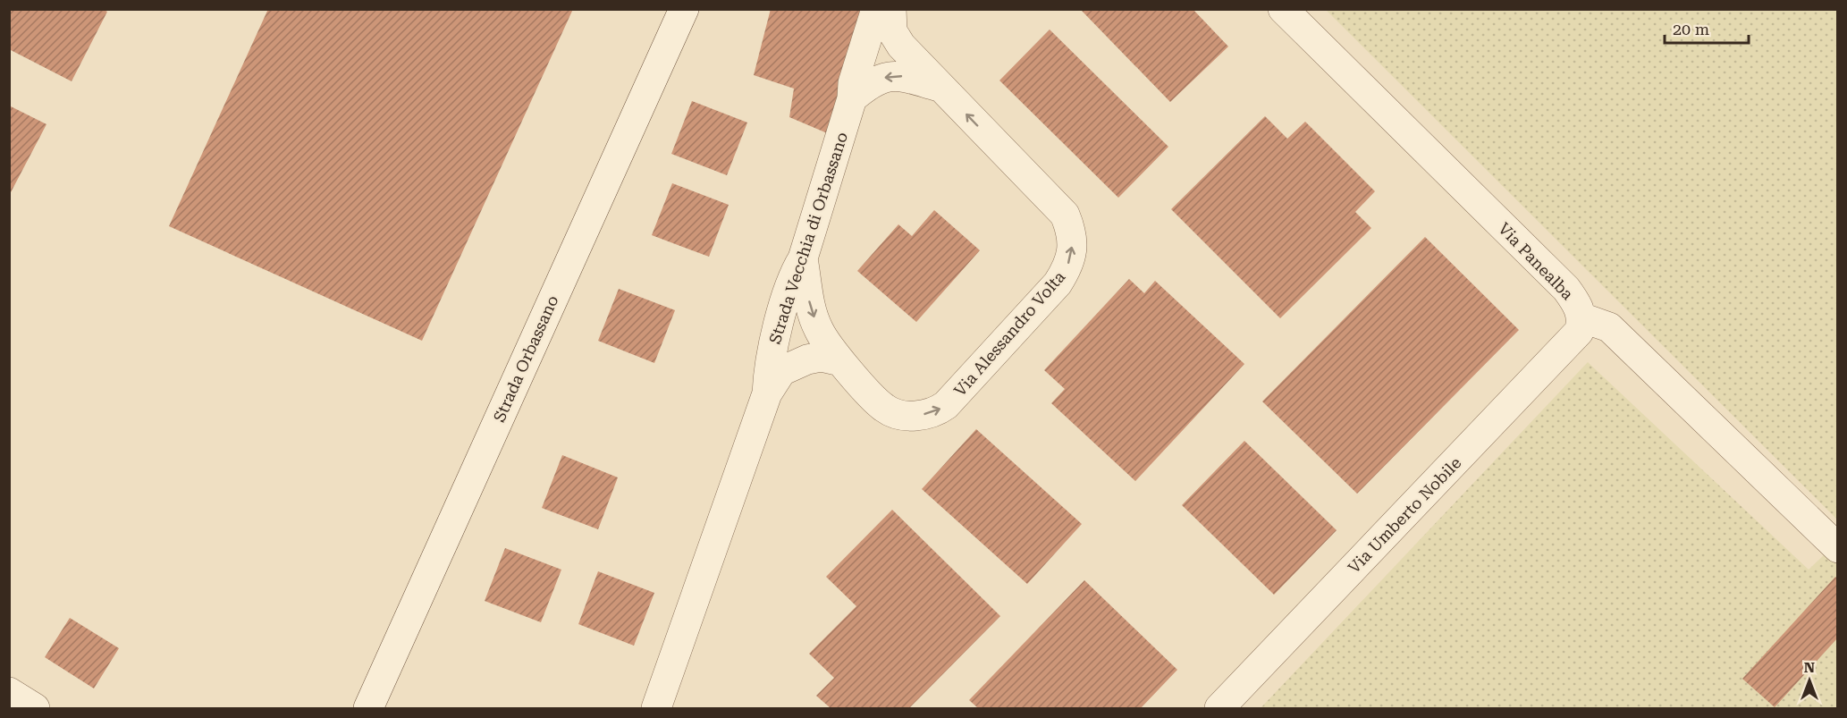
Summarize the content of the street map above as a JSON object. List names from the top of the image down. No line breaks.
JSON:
{"streets":{"street":["Strada Vecchia di Orbassano","Via Panealba","Via Alessandro Volta","Strada Orbassano","Via Umberto Nobile"]},"crossings":[["Strada Vecchia di Orbassano","Via Alessandro Volta"],["Via Panealba","Via Umberto Nobile"]],"scale_bar":"20 m","north":"top"}
